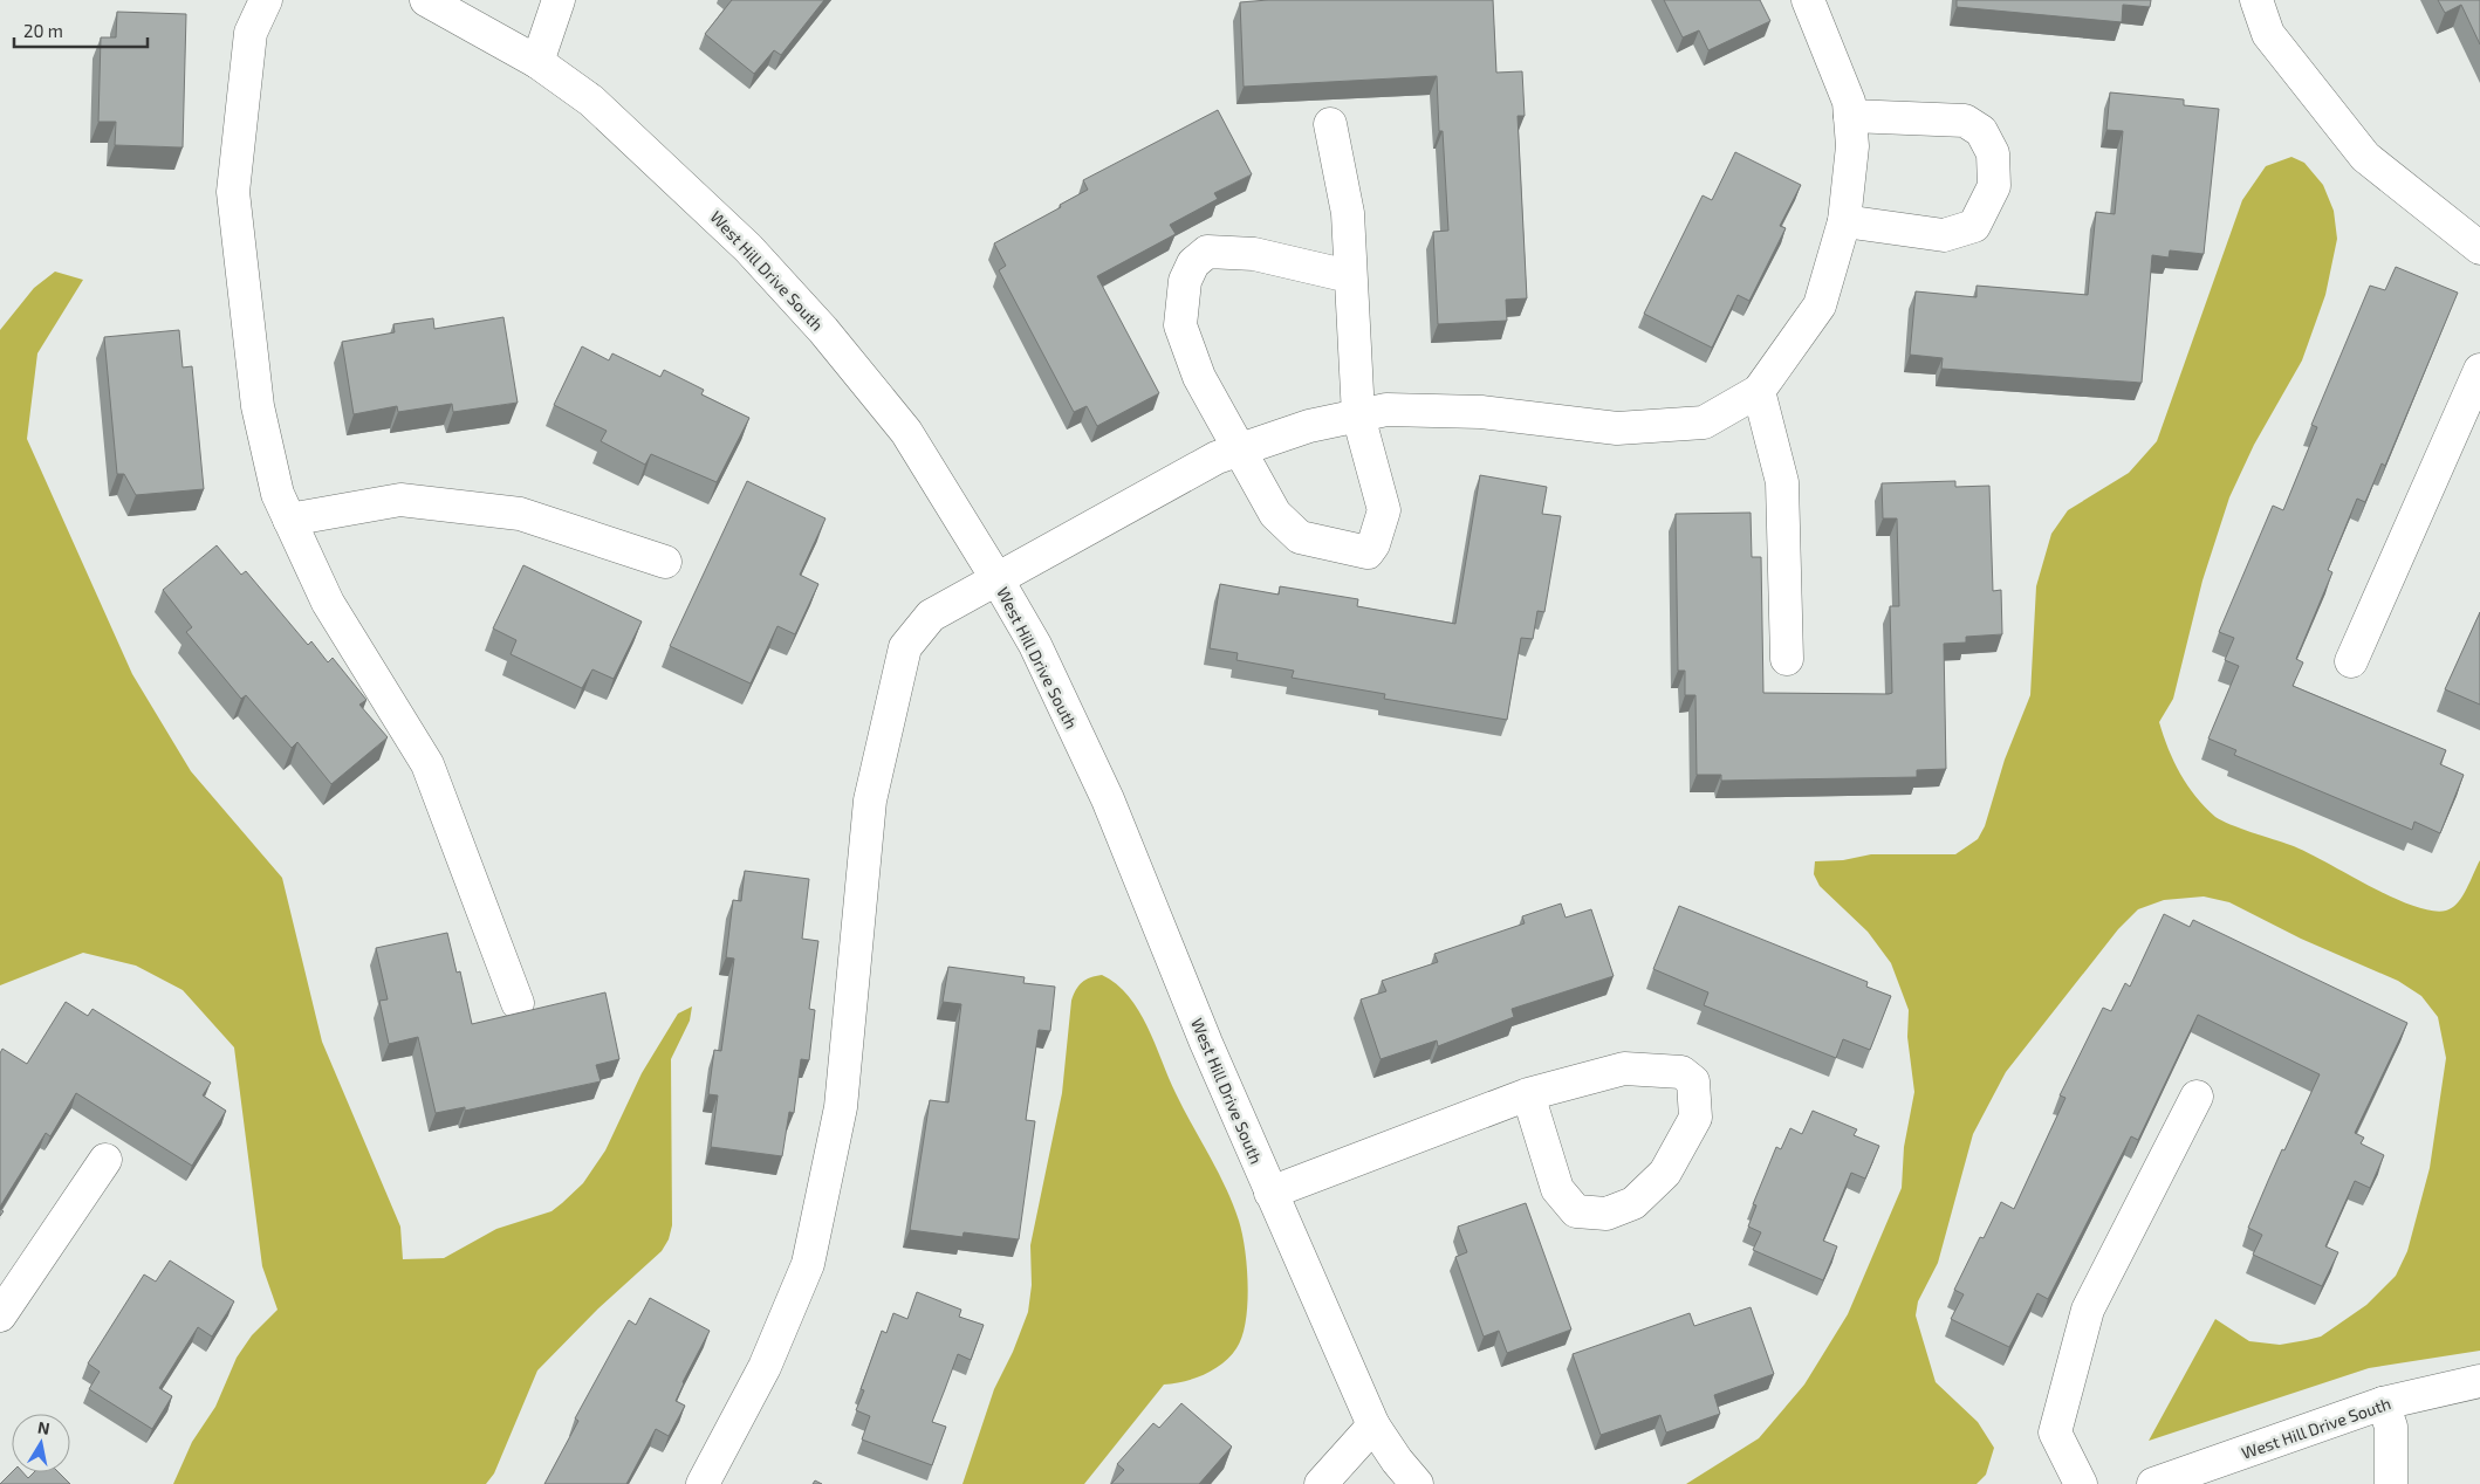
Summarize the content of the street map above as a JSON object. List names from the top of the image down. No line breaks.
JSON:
{"streets":{"street":["West Hill Drive South"]},"scale_bar":"20 m","north":"top"}
